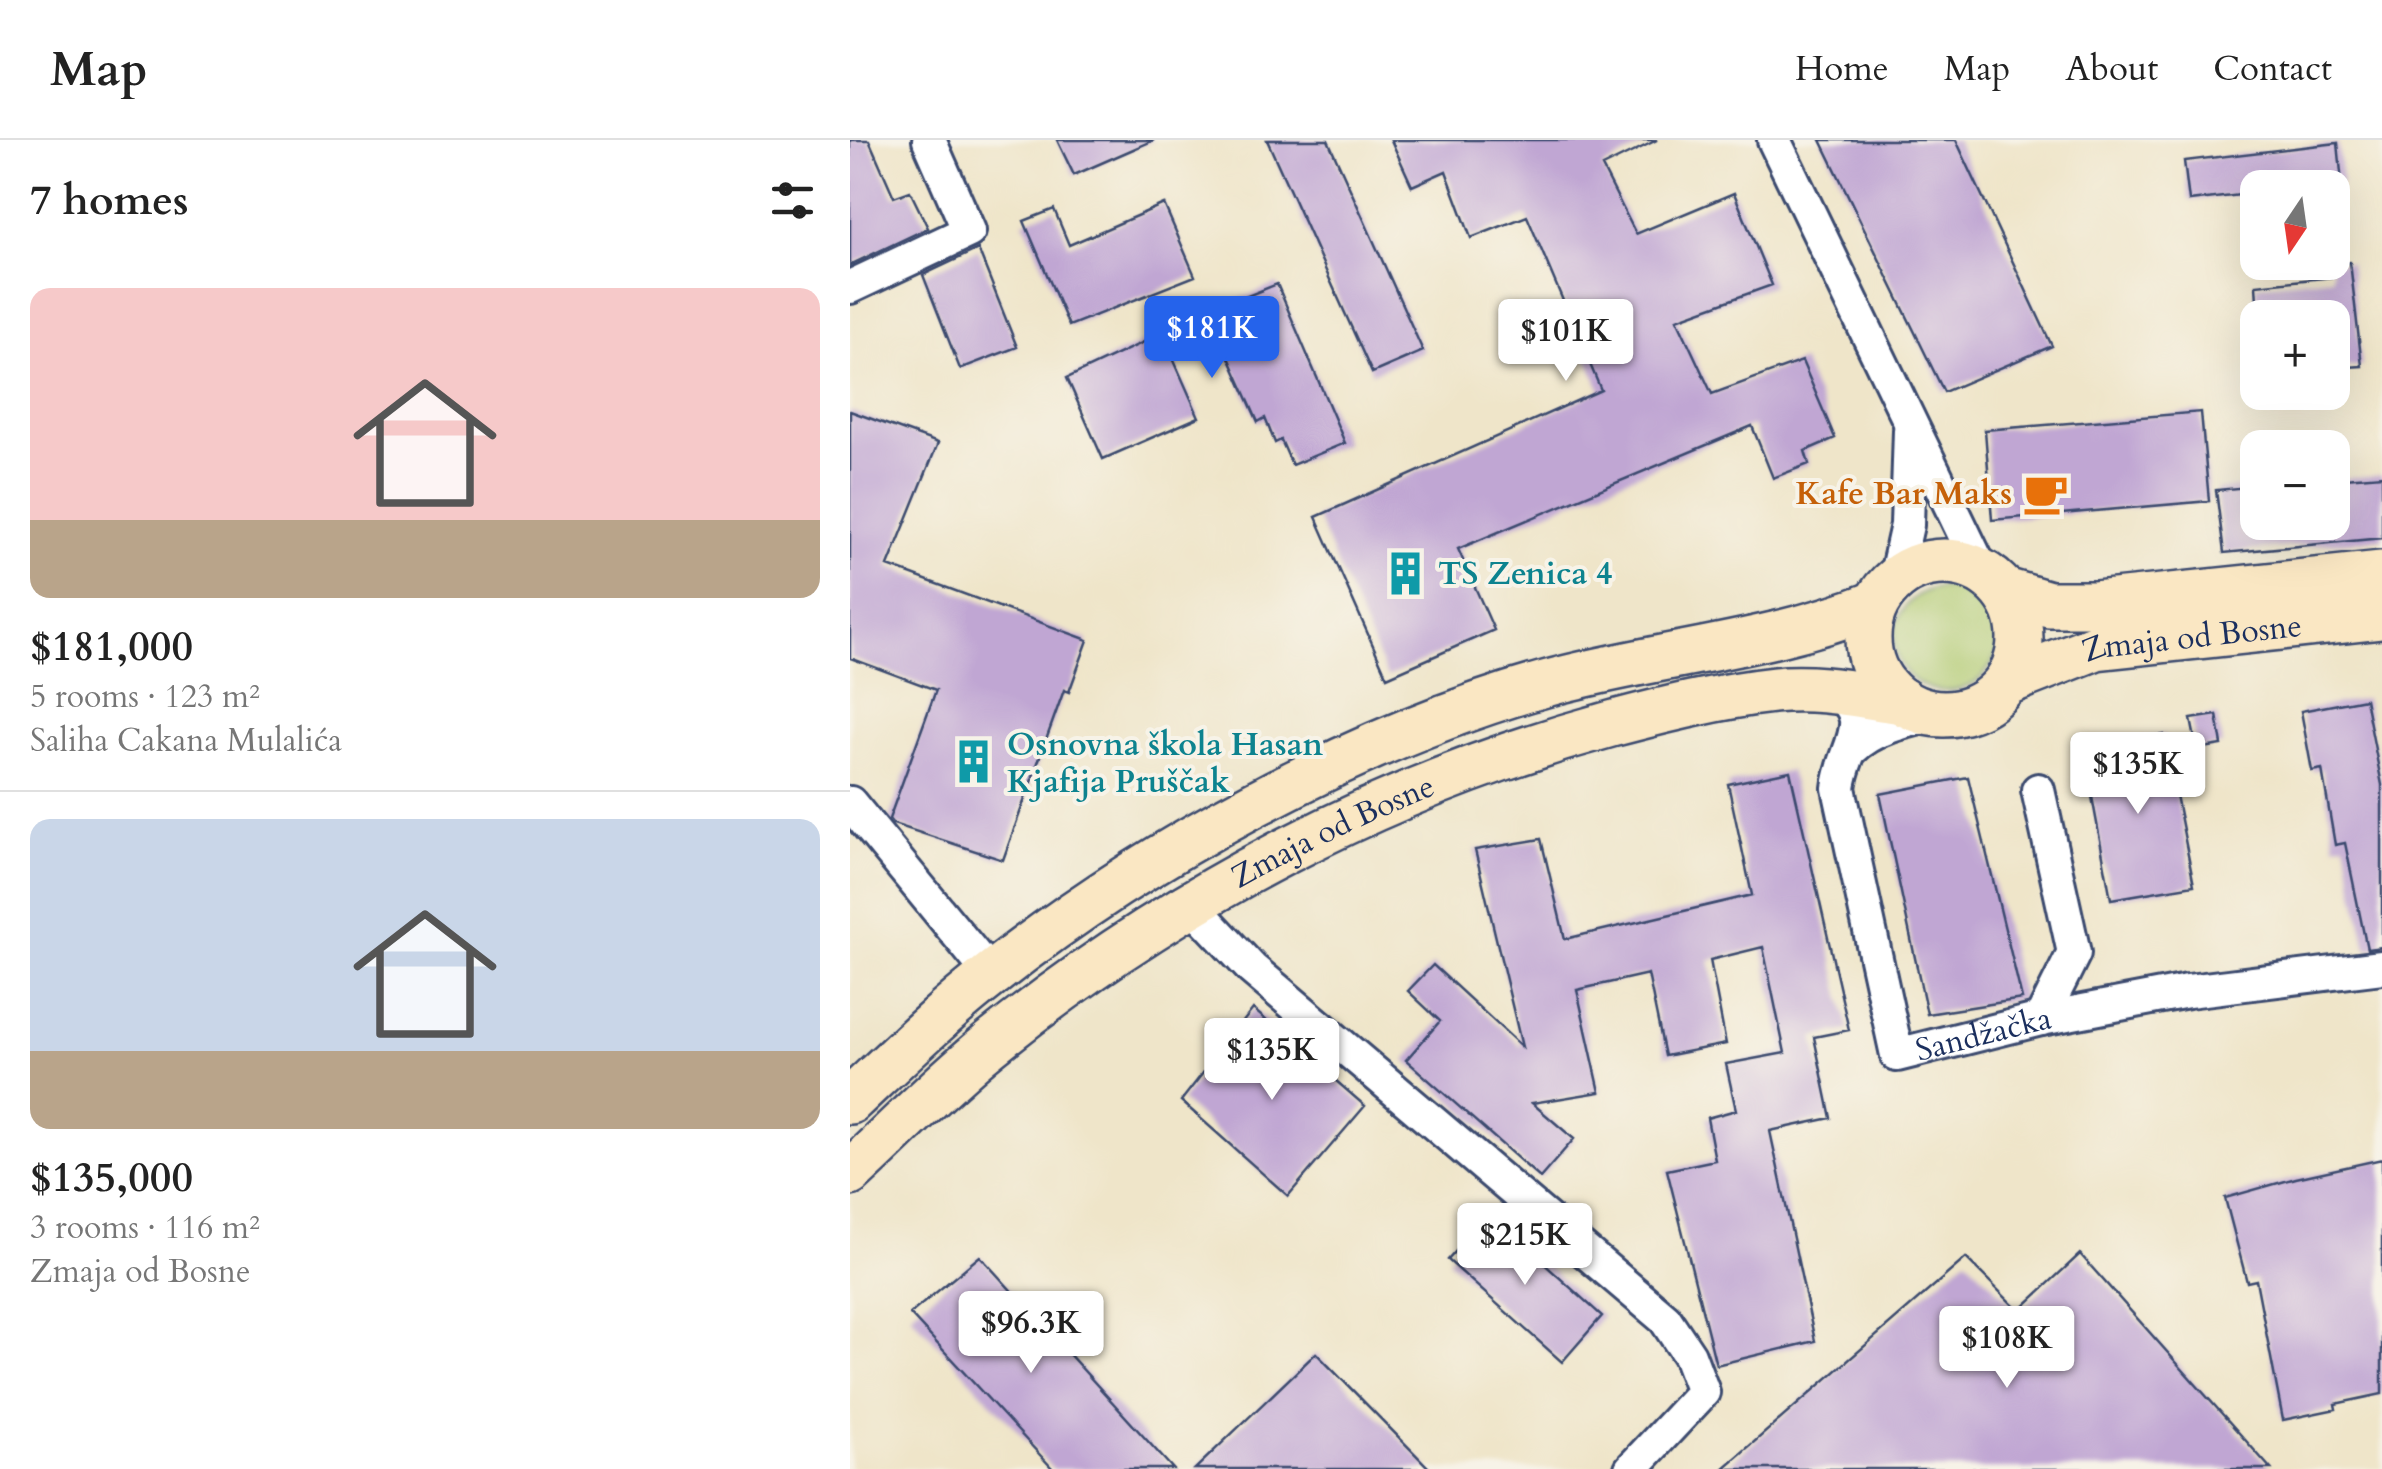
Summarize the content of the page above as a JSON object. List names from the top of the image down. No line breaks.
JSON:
{"streets":{"main road":["Zmaja od Bosne"],"street":["Sandžačka"]},"crossings":[["Zmaja od Bosne","Sandžačka"]],"places":{"cafe":["Kafe Bar Maks"],"building":["TS Zenica 4","Osnovna škola Hasan Kjafija Pruščak"]},"north":"bottom","page":{"header":"Map","nav":["Home","Map","About","Contact"],"heading":"7 homes","map_buttons":["+","−"],"list":[{"name":"$181,000","note":"5 rooms · 123 m² · Saliha Cakana Mulalića"},{"name":"$135,000","note":"3 rooms · 116 m² · Zmaja od Bosne"}],"price":["$181K","$101K","$135K","$135K","$215K","$96.3K","$108K"]}}
